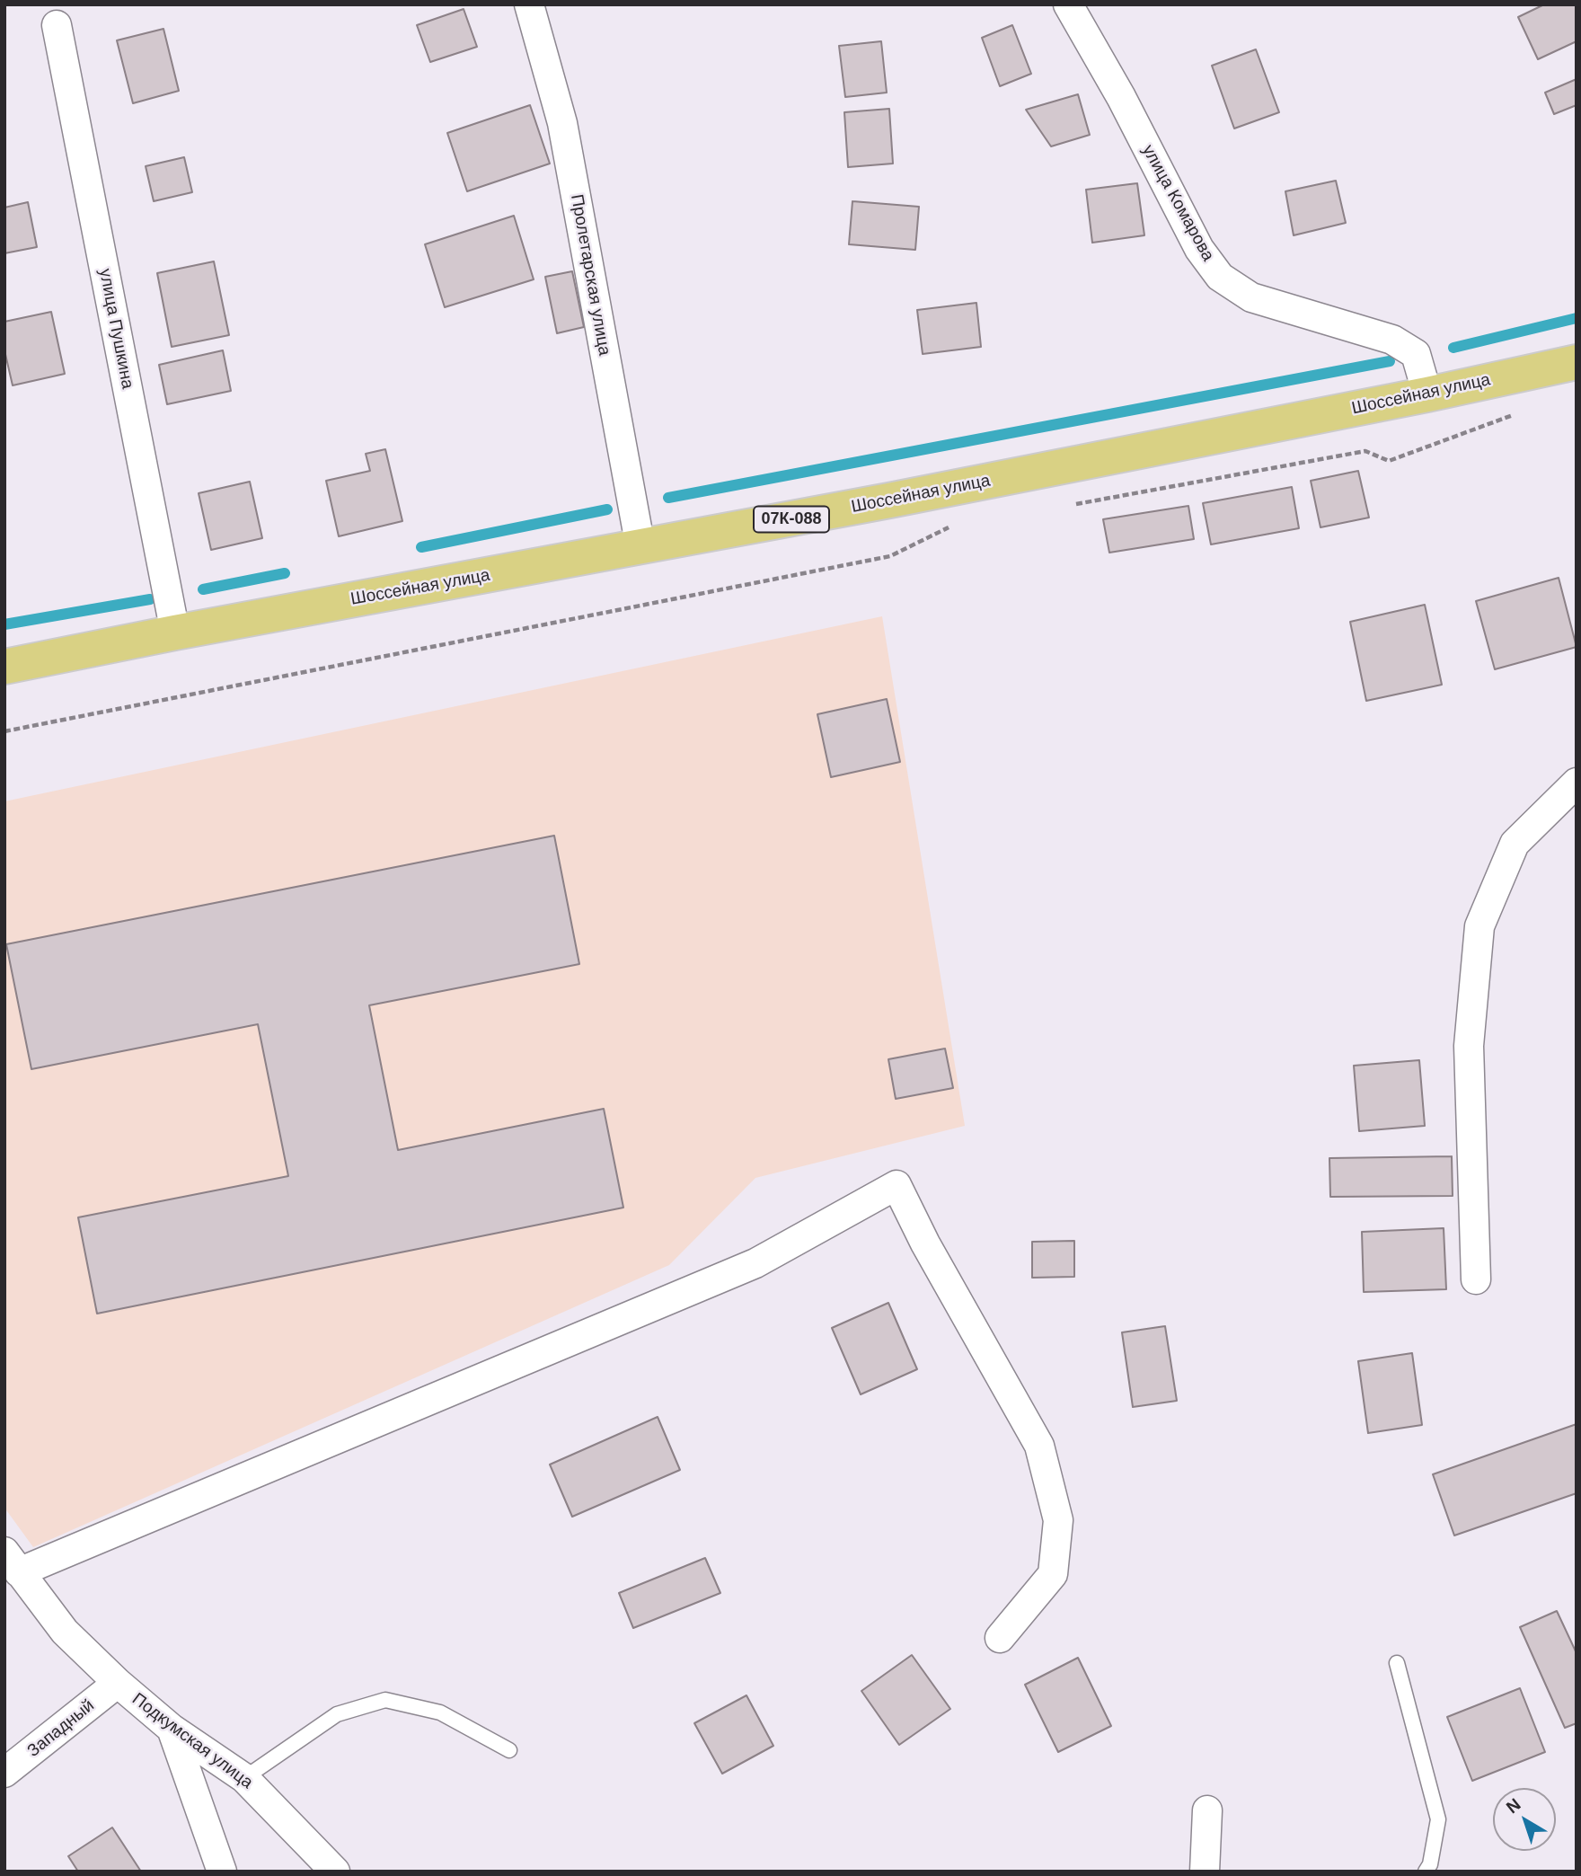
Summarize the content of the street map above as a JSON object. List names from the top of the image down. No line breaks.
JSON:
{"streets":{"main road":["Шоссейная улица","07К-088"],"street":["улица Комарова","Пролетарская улица","улица Пушкина","Западный","Подкумская улица"]},"crossings":[["улица Комарова","Шоссейная улица"],["Пролетарская улица","Шоссейная улица"],["улица Пушкина","Шоссейная улица"],["Западный","Подкумская улица"]],"north":"top left"}
